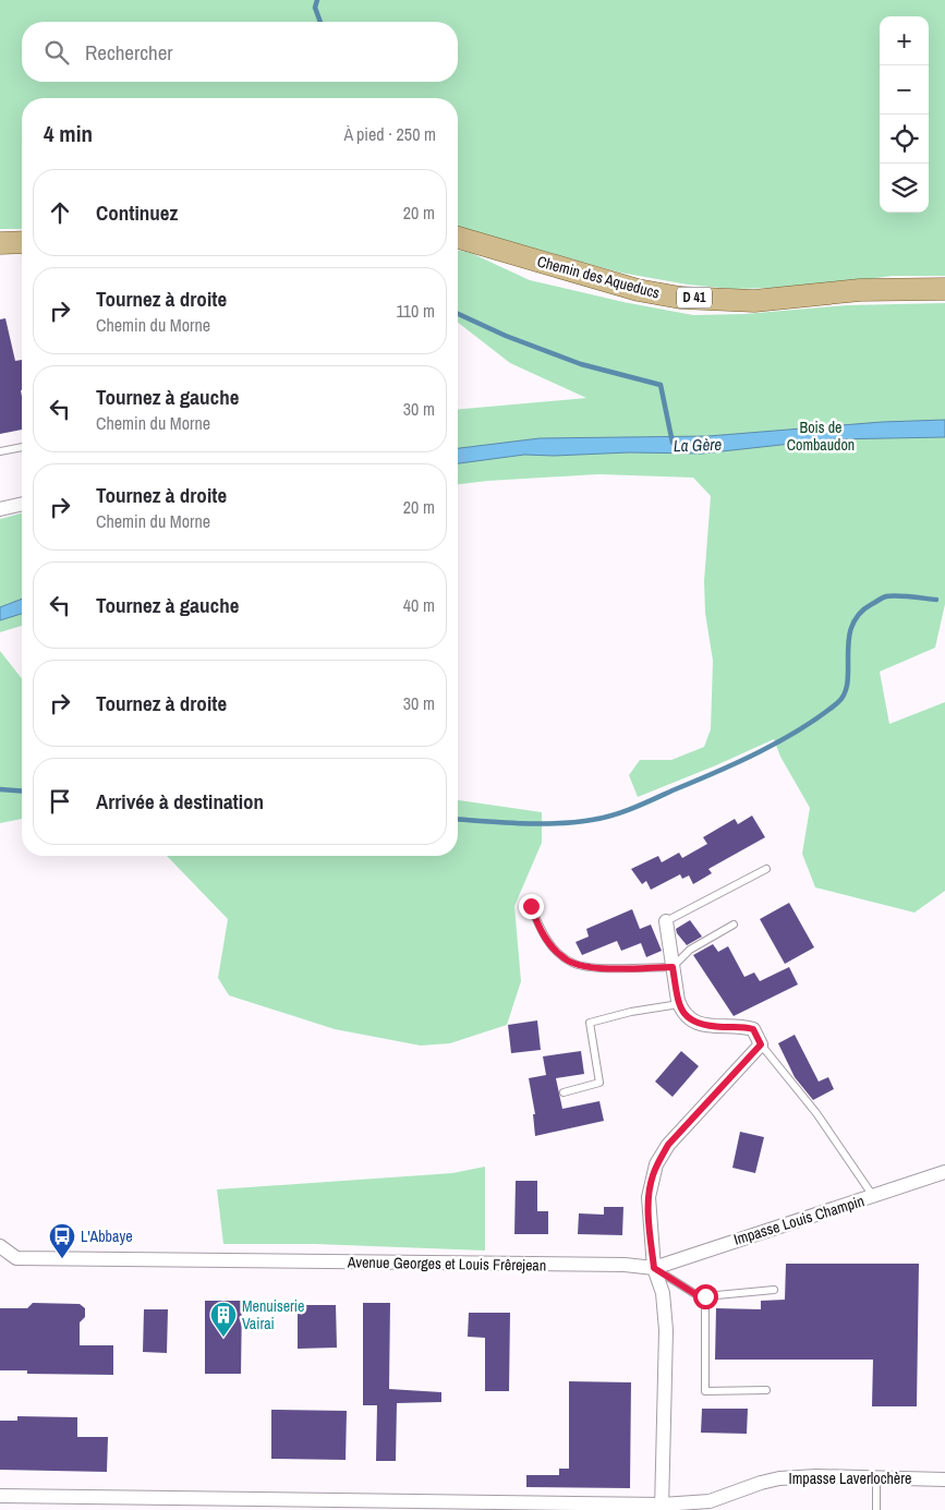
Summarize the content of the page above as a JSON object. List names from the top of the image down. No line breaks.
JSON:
{"streets":{"main road":["Chemin des Aqueducs","D 41"],"street":["Impasse Louis Champin","Avenue Georges et Louis Frêrejean","Impasse Laverlochère"]},"crossings":[["Impasse Louis Champin","Avenue Georges et Louis Frêrejean"]],"water":["La Gère"],"parks":["Bois de Combaudon"],"places":{"bus stop":["L'Abbaye"],"building":["Menuiserie Vairai"]},"page":{"map_buttons":["+","−"],"search":"Rechercher","heading":["4 min","À pied · 250 m"],"list":[["Continuez","20 m"],["Tournez à droite","Chemin du Morne","110 m"],["Tournez à gauche","Chemin du Morne","30 m"],["Tournez à droite","Chemin du Morne","20 m"],["Tournez à gauche","40 m"],["Tournez à droite","30 m"],"Arrivée à destination"]}}
